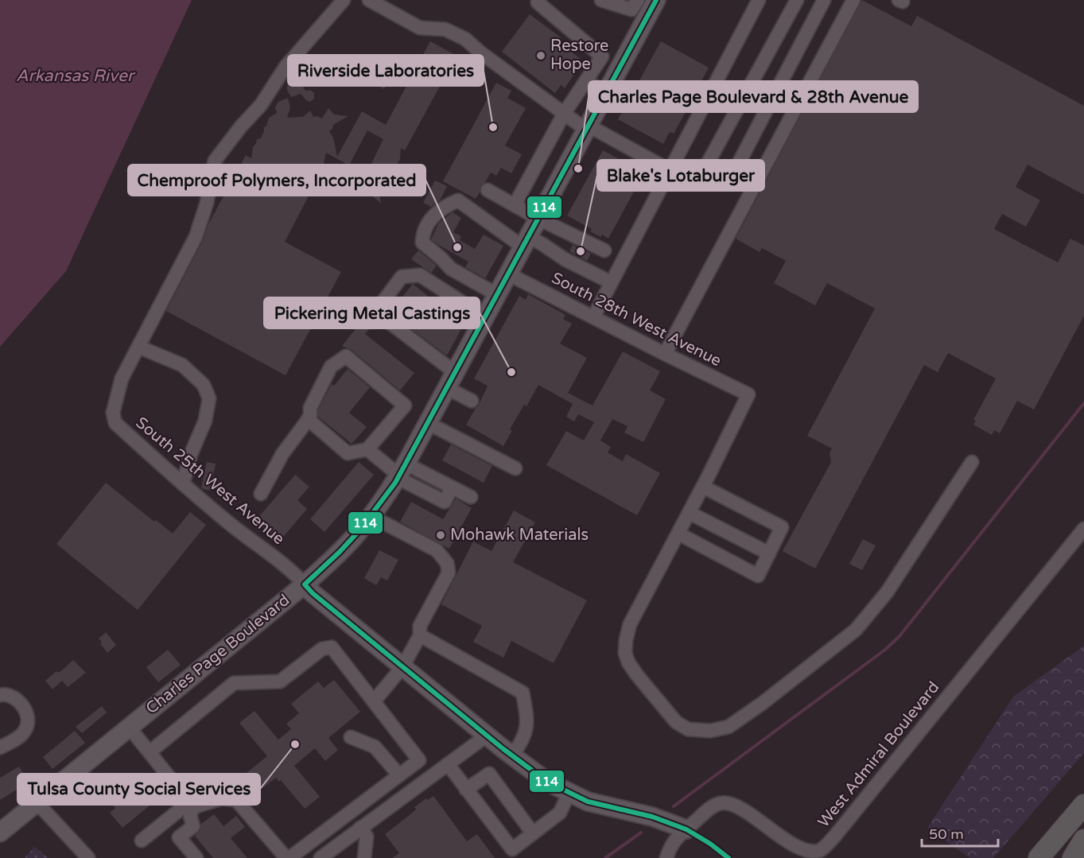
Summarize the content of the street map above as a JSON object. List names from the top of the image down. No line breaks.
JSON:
{"streets":{"main road":["Charles Page Boulevard"],"street":["South 28th West Avenue","South 25th West Avenue","West Admiral Boulevard"]},"crossings":[["South 28th West Avenue","Charles Page Boulevard"],["South 25th West Avenue","Charles Page Boulevard"]],"water":["Arkansas River"],"places":["Restore Hope","Riverside Laboratories","Charles Page Boulevard & 28th Avenue","Chemproof Polymers, Incorporated","Blake's Lotaburger","Pickering Metal Castings","Mohawk Materials","Tulsa County Social Services"],"lines":["transit line 114"],"scale_bar":"50 m"}
